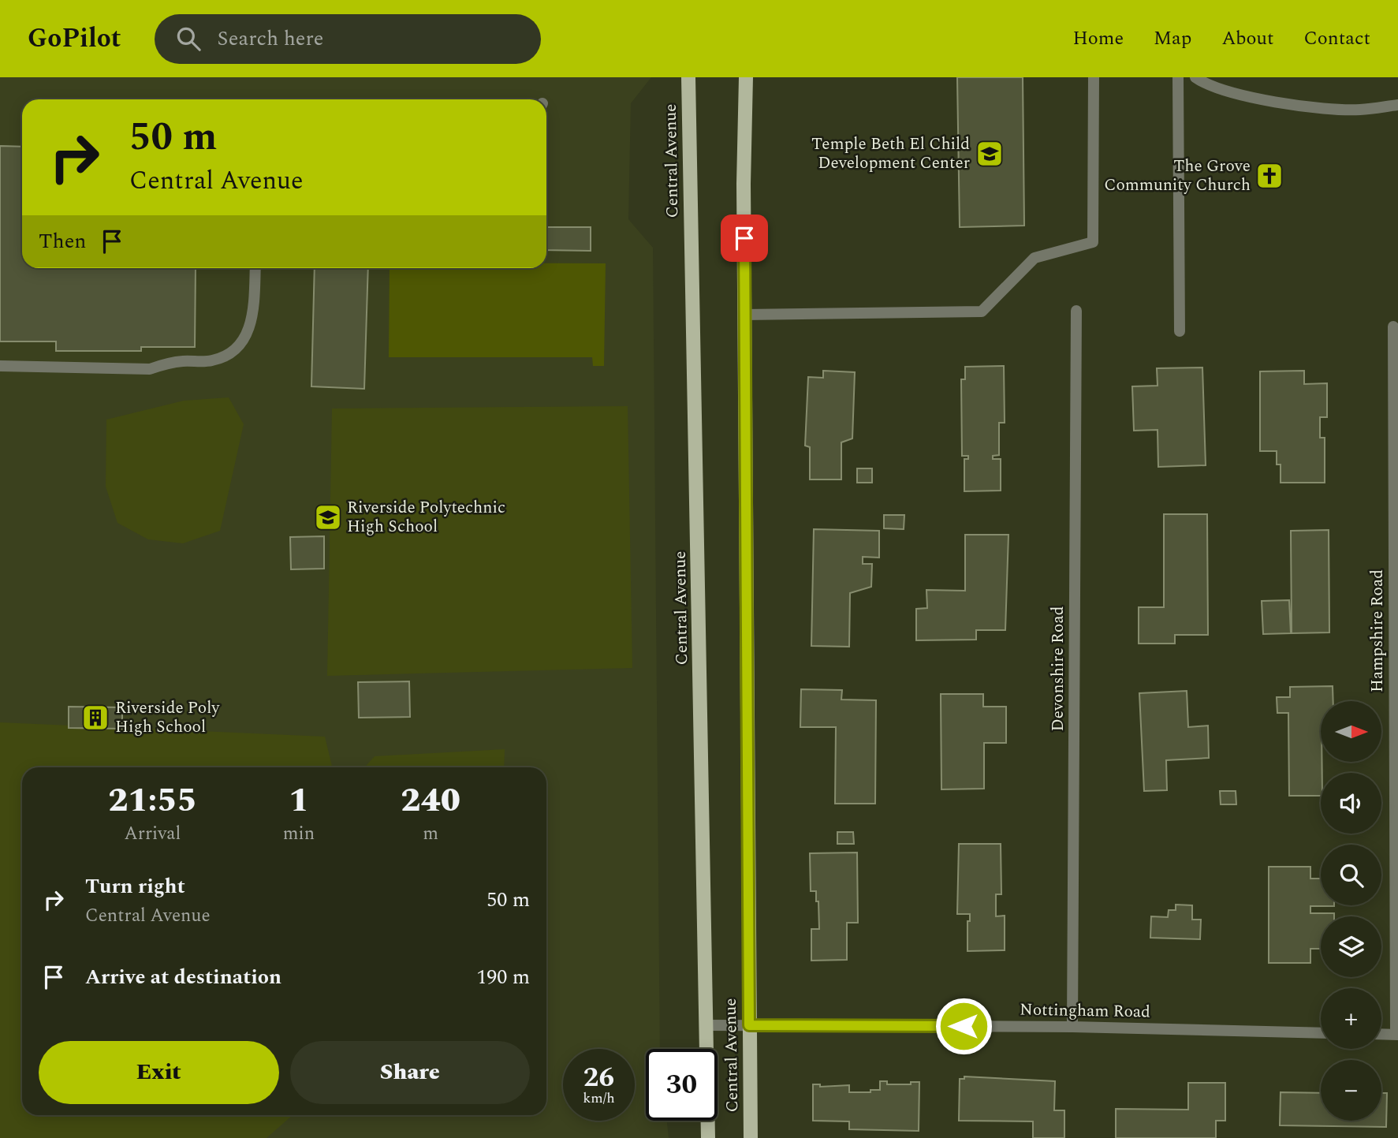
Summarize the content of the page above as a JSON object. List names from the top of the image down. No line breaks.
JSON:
{"streets":{"main road":["Central Avenue"],"street":["Hampshire Road","Devonshire Road","Nottingham Road"]},"crossings":[["Central Avenue","Nottingham Road"],["Devonshire Road","Nottingham Road"]],"places":{"school or university":["Temple Beth El Child Development Center","Riverside Polytechnic High School"],"church":["The Grove Community Church"],"building":["Riverside Poly High School"]},"north":"right","page":{"header":"GoPilot","search":"Search here","nav":["Home","Map","About","Contact"],"turn":["50 m","Central Avenue"],"then":"Then","map_buttons":["+","−"],"eta":["21:55","Arrival","1","min","240","m"],"list":[{"name":"Turn right","note":"Central Avenue","value":"50 m"},{"name":"Arrive at destination","value":"190 m"}],"buttons":["Exit","Share"],"speed":"26 km/h","limit":"30"}}
